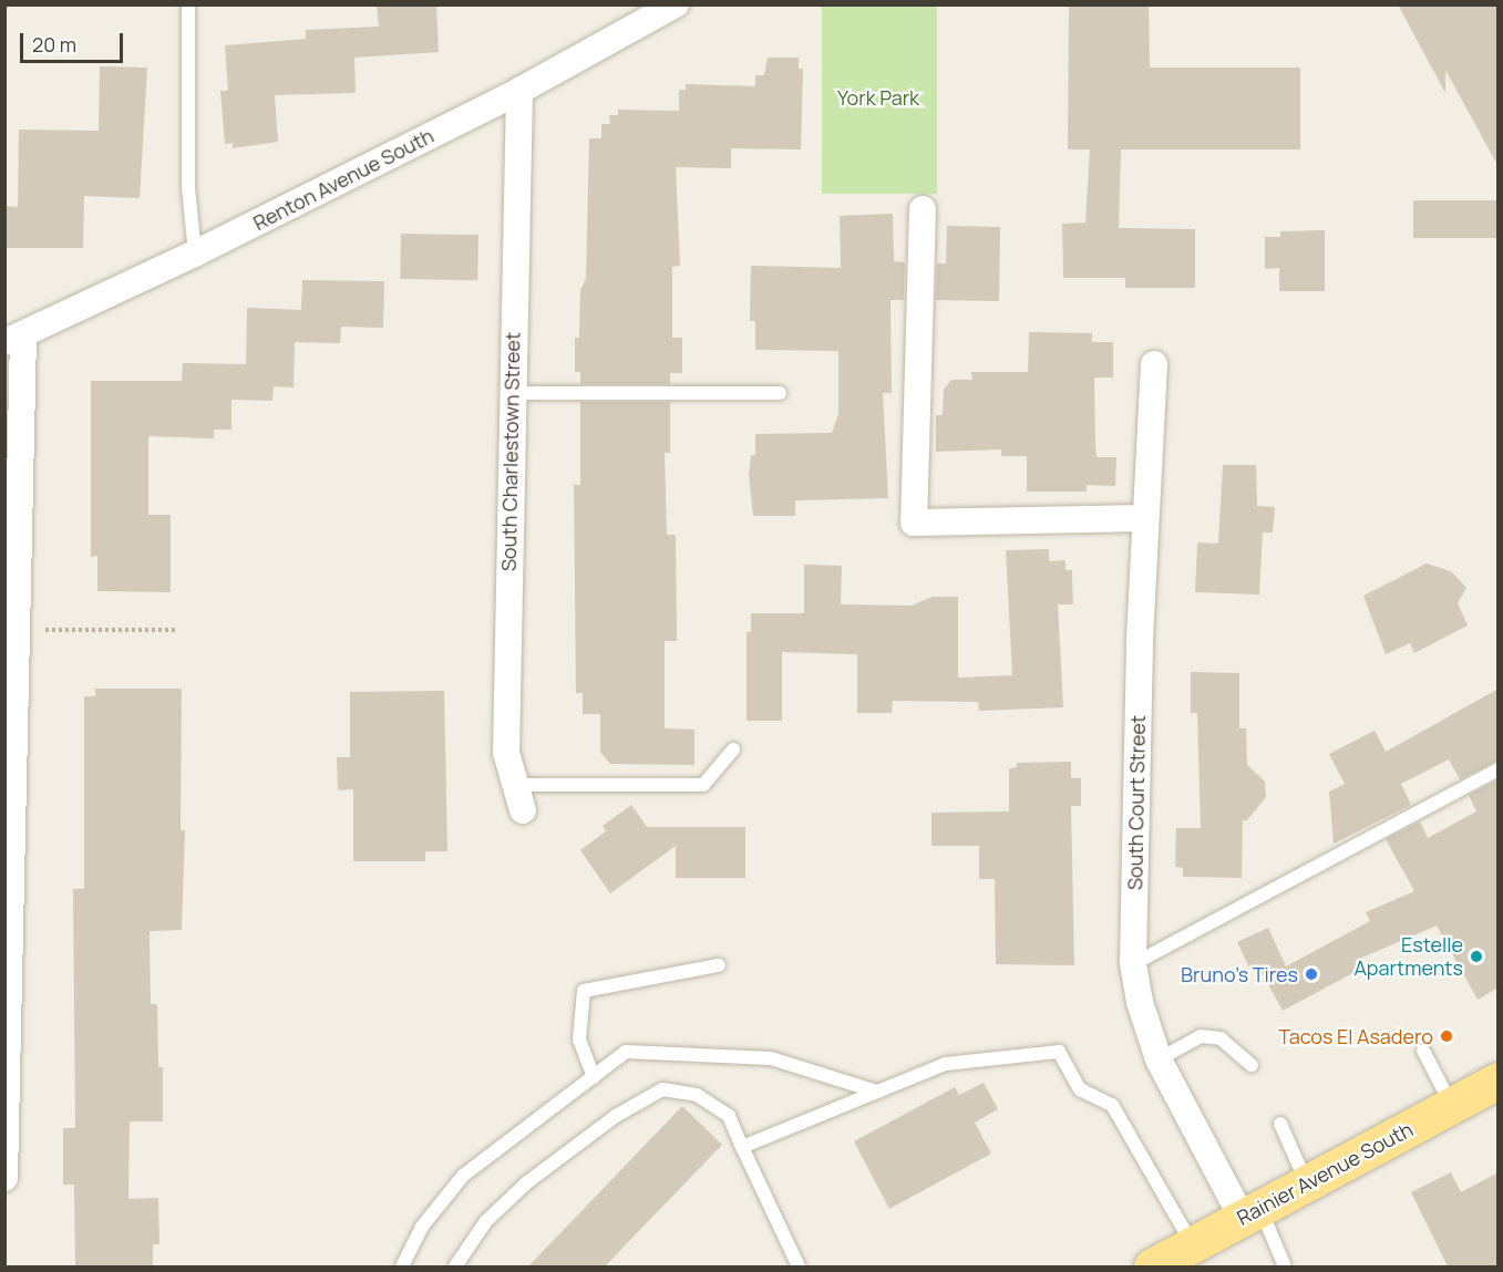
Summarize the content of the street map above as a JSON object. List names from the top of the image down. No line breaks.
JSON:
{"streets":{"main road":["Rainier Avenue South"],"street":["Renton Avenue South","South Charlestown Street","South Court Street"]},"crossings":[["Renton Avenue South","South Charlestown Street"],["South Court Street","Rainier Avenue South"]],"parks":["York Park"],"places":["Estelle Apartments","Bruno's Tires","Tacos El Asadero"],"scale_bar":"20 m"}
